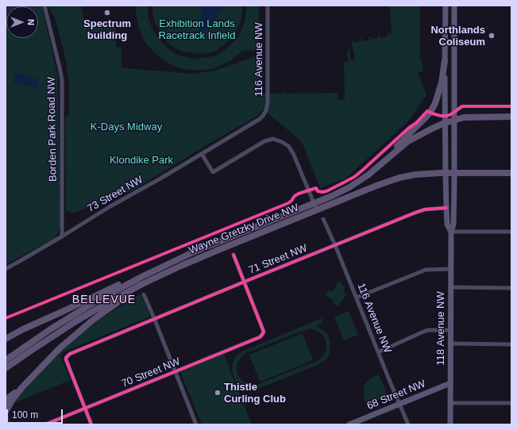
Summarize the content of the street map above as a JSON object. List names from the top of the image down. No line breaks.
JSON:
{"streets":{"main road":["Wayne Gretzky Drive NW","118 Avenue NW","68 Street NW"],"street":["116 Avenue NW","Borden Park Road NW","73 Street NW","71 Street NW","70 Street NW"]},"crossings":[["116 Avenue NW","73 Street NW"],["116 Avenue NW","71 Street NW"],["116 Avenue NW","68 Street NW"],["Borden Park Road NW","73 Street NW"],["Wayne Gretzky Drive NW","118 Avenue NW"],["71 Street NW","118 Avenue NW"],["71 Street NW","70 Street NW"],["118 Avenue NW","68 Street NW"]],"districts":["BELLEVUE"],"parks":["Exhibition Lands Racetrack Infield","K-Days Midway","Klondike Park"],"places":["Spectrum building","Northlands Coliseum","Thistle Curling Club"],"scale_bar":"100 m","north":"right"}
